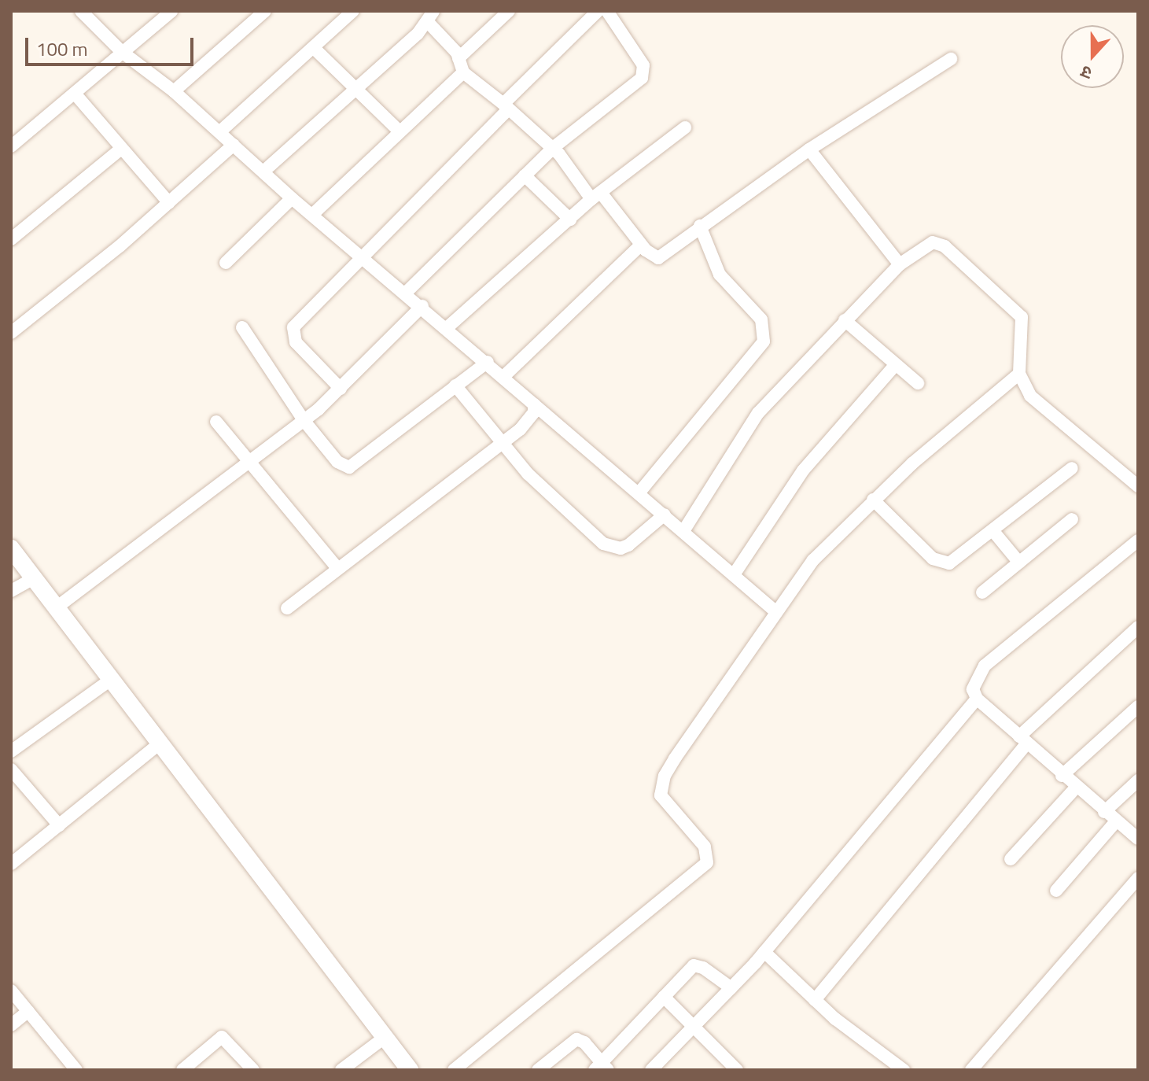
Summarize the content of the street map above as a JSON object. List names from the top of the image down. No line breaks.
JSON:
{"scale_bar":"100 m","north":"bottom"}
